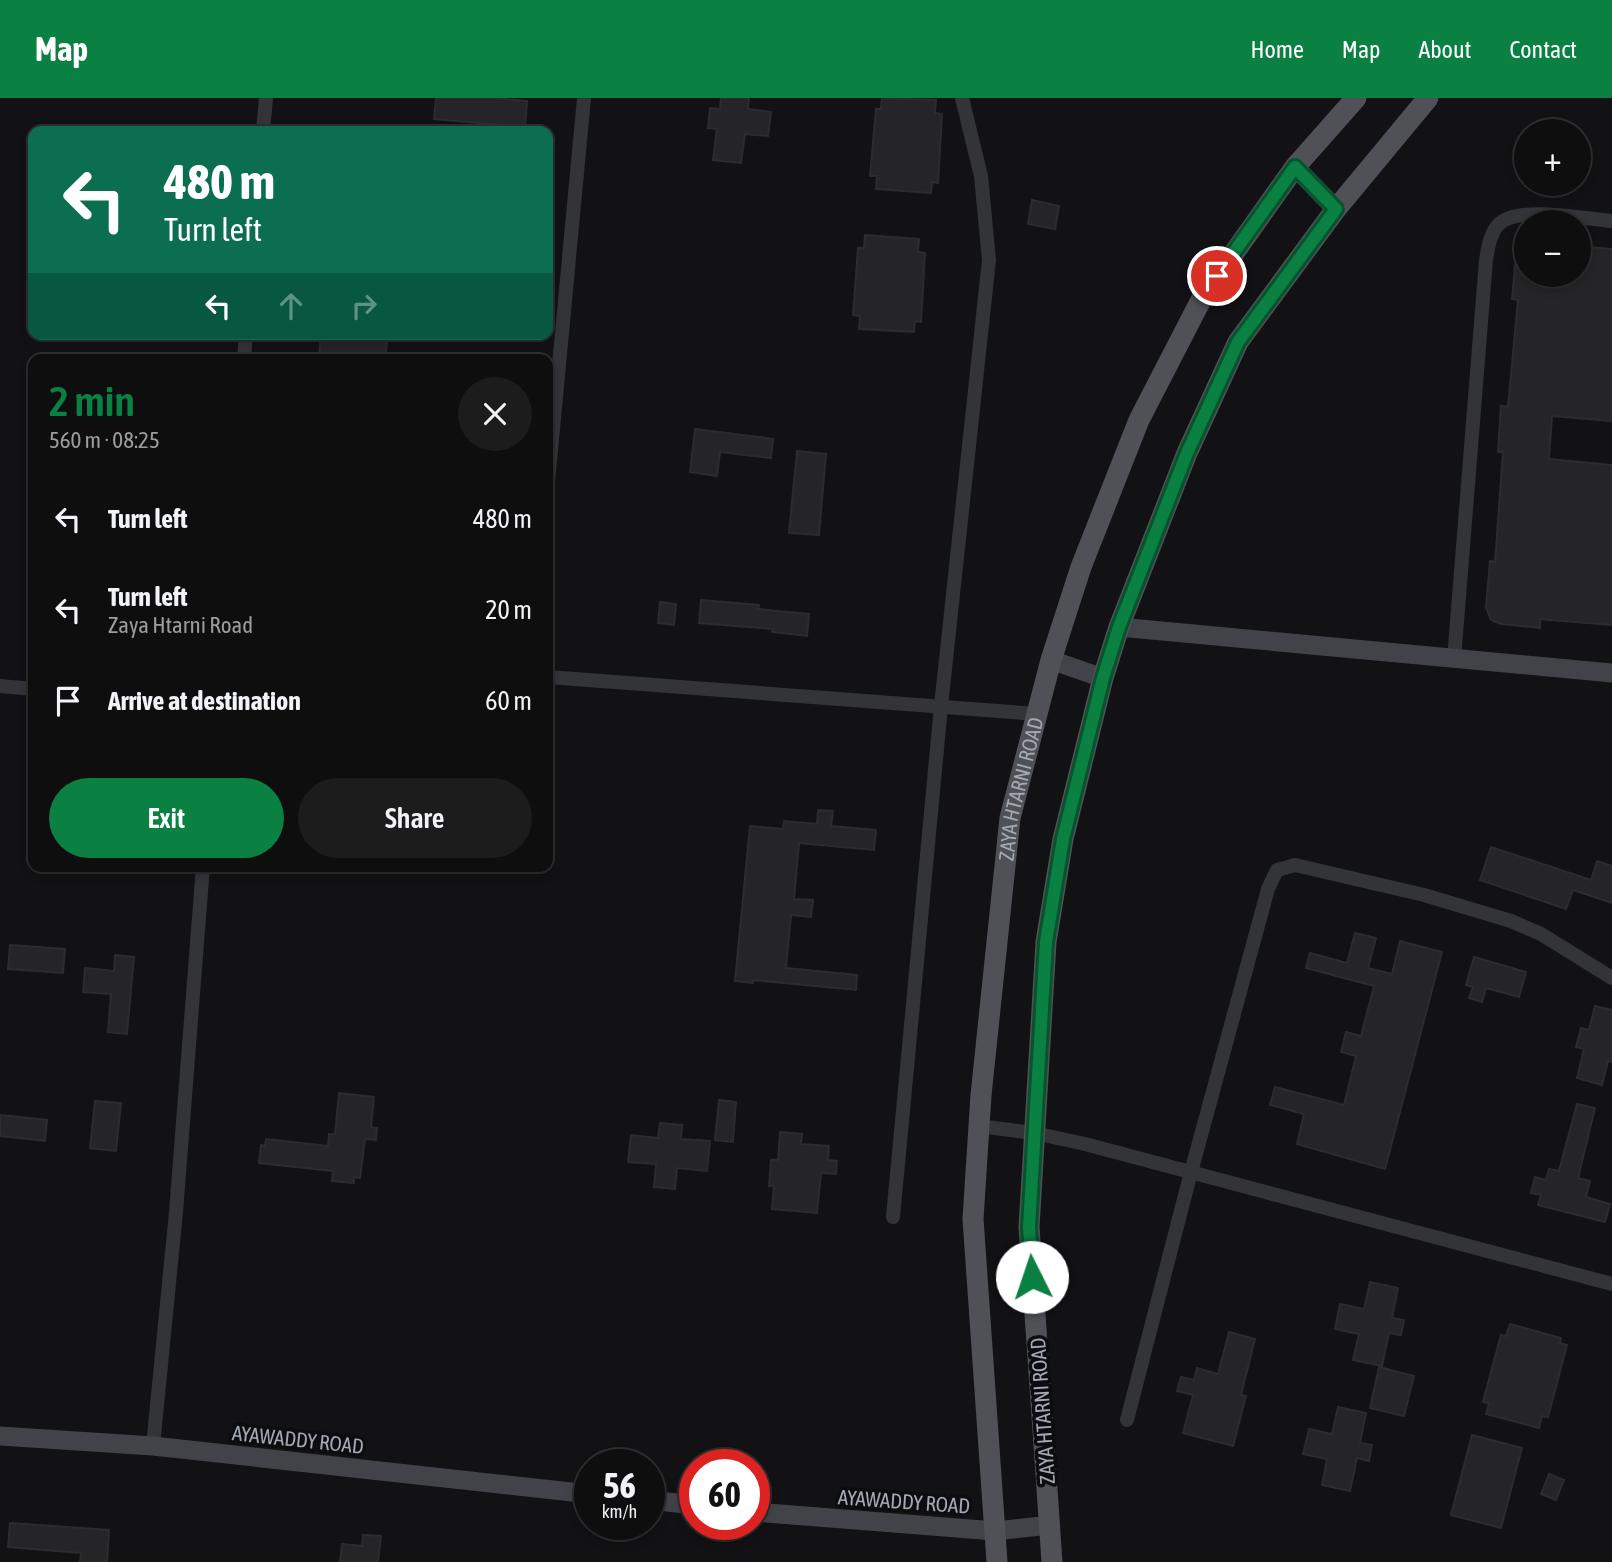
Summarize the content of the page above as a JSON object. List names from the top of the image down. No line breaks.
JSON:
{"streets":{"main road":["ZAYA HTARNI ROAD"],"street":["AYAWADDY ROAD"]},"crossings":[["ZAYA HTARNI ROAD","AYAWADDY ROAD"]],"page":{"header":"Map","nav":["Home","Map","About","Contact"],"map_buttons":["+","−"],"turn":["480 m","Turn left"],"heading":["2 min","560 m · 08:25"],"list":[{"name":"Turn left","value":"480 m"},{"name":"Turn left","note":"Zaya Htarni Road","value":"20 m"},{"name":"Arrive at destination","value":"60 m"}],"buttons":["Exit","Share"],"speed":"56 km/h","limit":"60"}}
